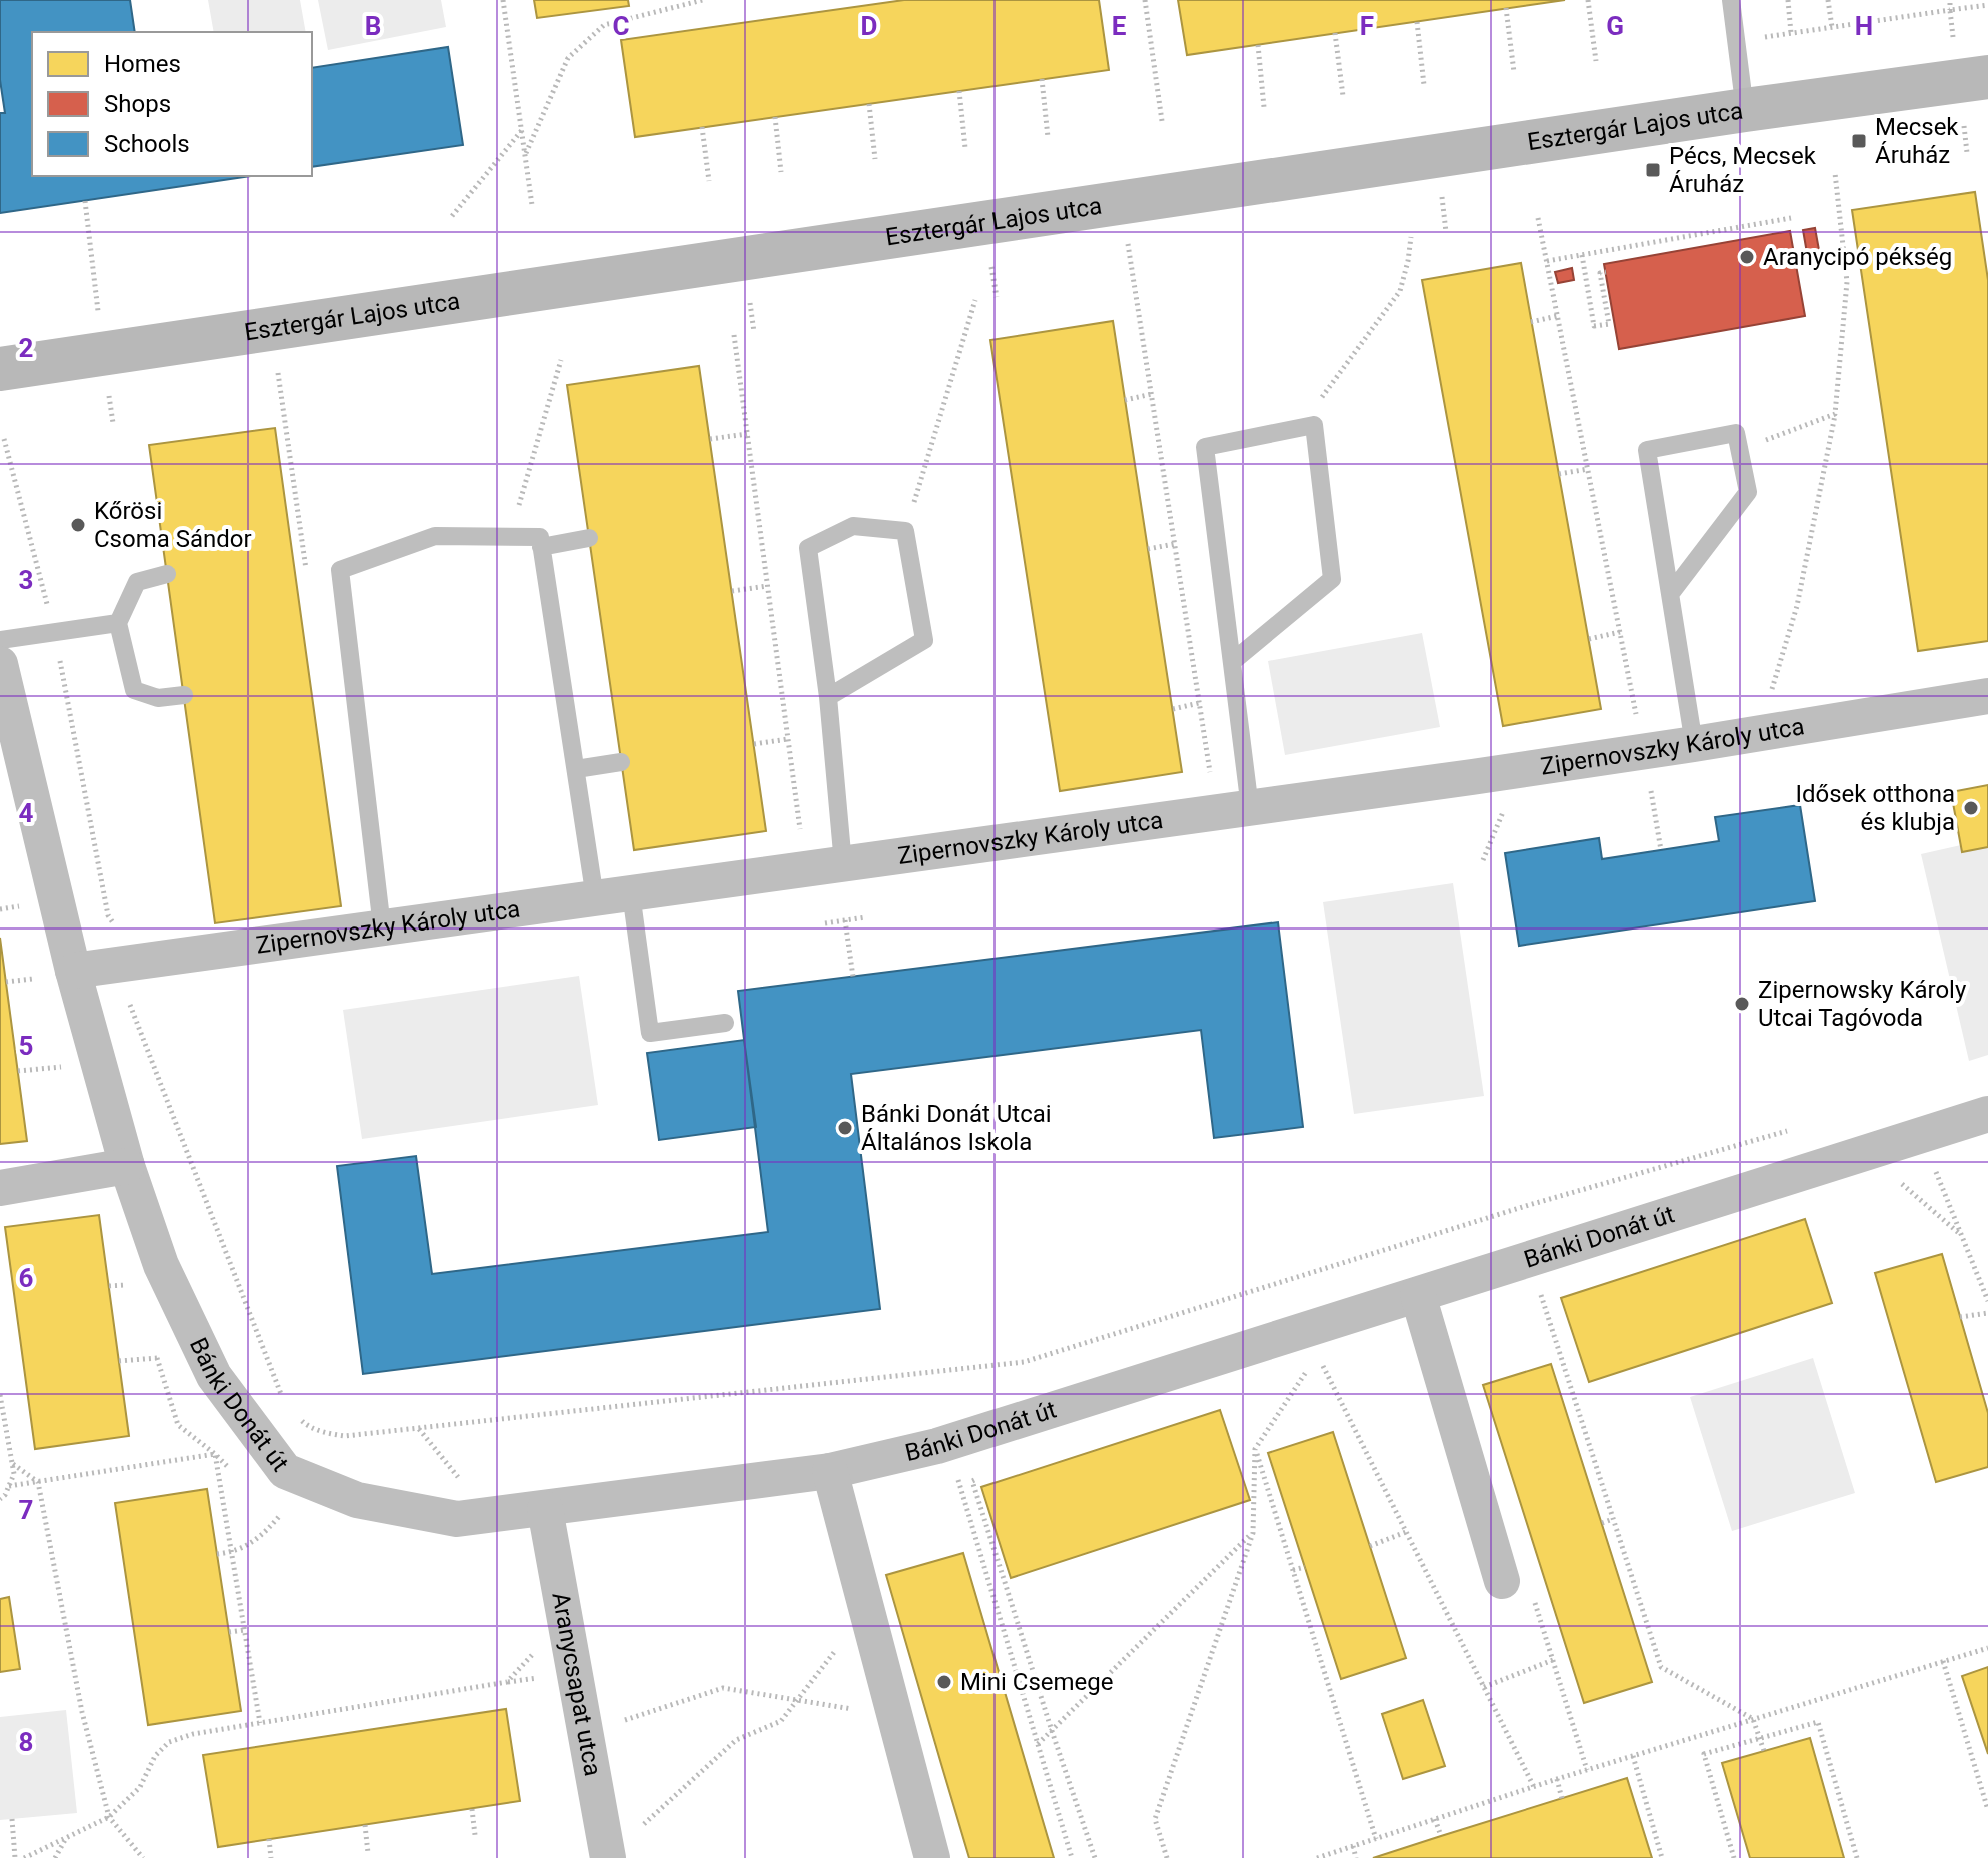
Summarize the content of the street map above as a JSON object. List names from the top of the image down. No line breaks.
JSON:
{"streets":{"street":["Esztergár Lajos utca","Zipernovszky Károly utca","Bánki Donát út","Aranycsapat utca"]},"crossings":[["Zipernovszky Károly utca","Bánki Donát út"],["Bánki Donát út","Aranycsapat utca"]],"places":{"transit":["Mecsek Áruház","Pécs, Mecsek Áruház"],"other":["Aranycipó pékség","Kőrösi Csoma Sándor","Idősek otthona és klubja","Zipernowsky Károly Utcai Tagóvoda","Bánki Donát Utcai Általános Iskola","Mini Csemege"]},"legend":["Homes","Shops","Schools"],"grid":{"columns":["B","C","D","E","F","G","H"],"rows":["2","3","4","5","6","7","8"]}}
